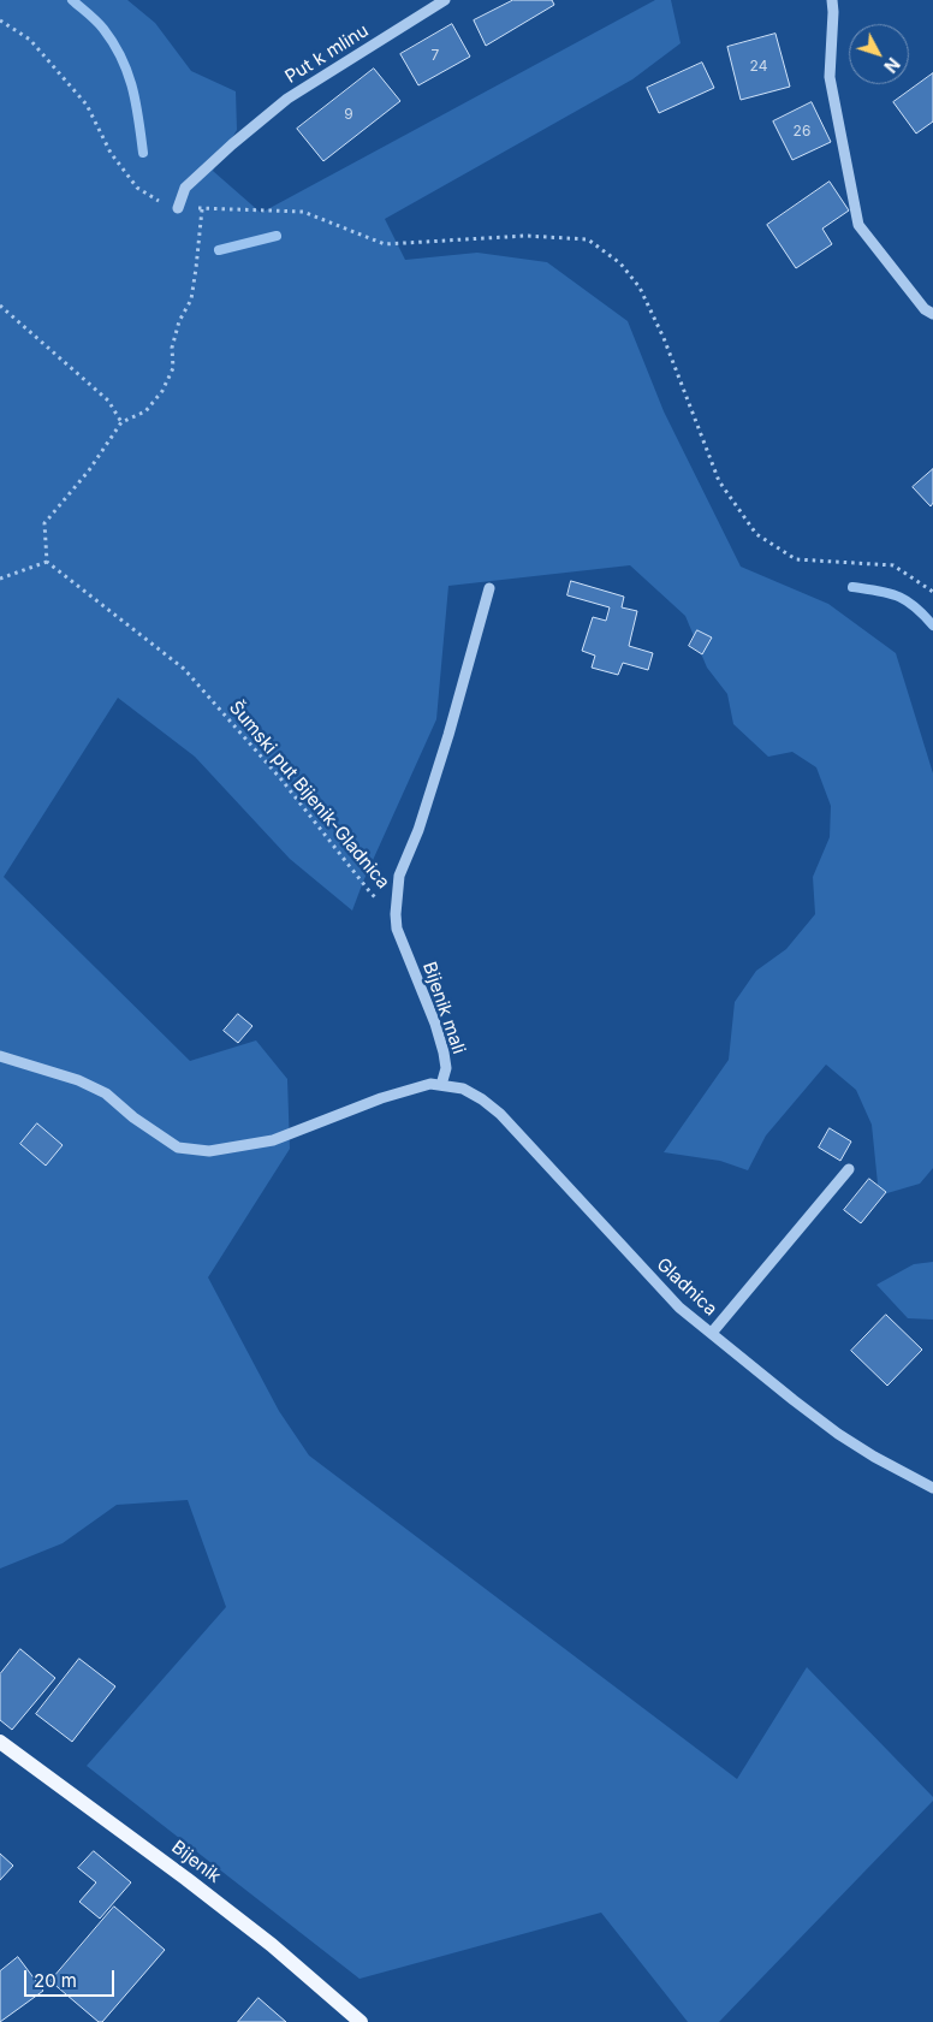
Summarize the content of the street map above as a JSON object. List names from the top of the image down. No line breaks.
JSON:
{"streets":{"main road":["Bijenik"],"street":["Put k mlinu","Bijenik mali","Gladnica"],"path":["Šumski put Bijenik-Gladnica"]},"crossings":[["Šumski put Bijenik-Gladnica","Bijenik mali"],["Bijenik mali","Gladnica"]],"house_numbers":["7","24","9","26"],"scale_bar":"20 m","north":"bottom right"}
